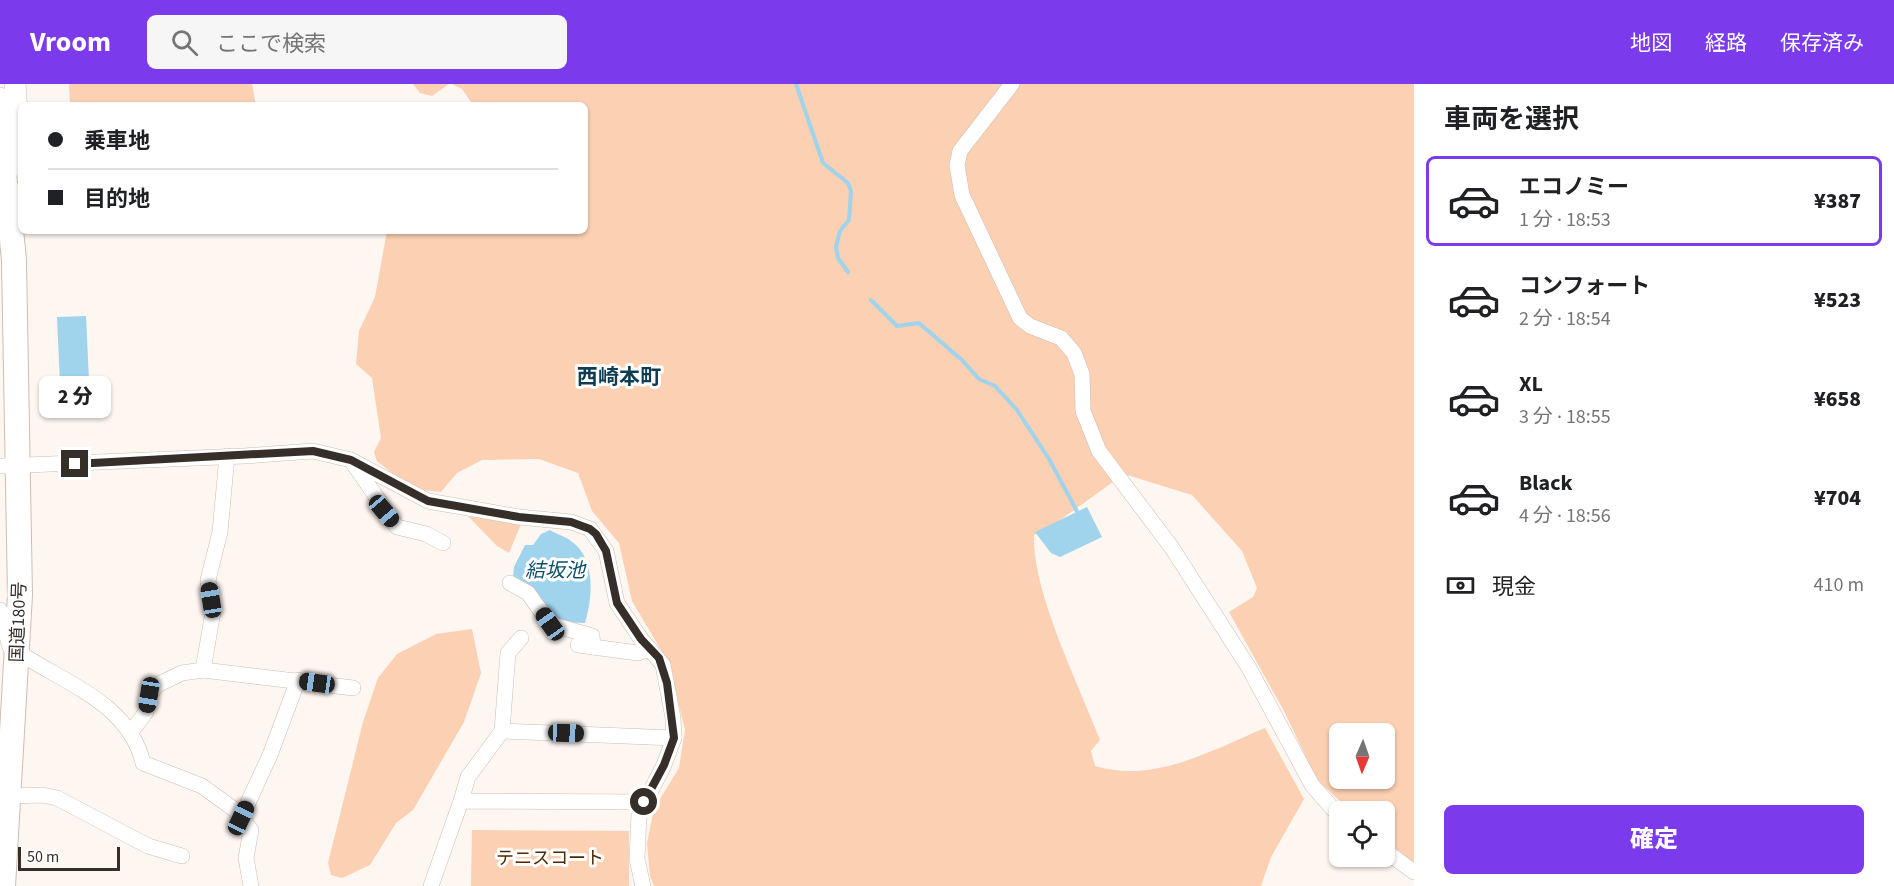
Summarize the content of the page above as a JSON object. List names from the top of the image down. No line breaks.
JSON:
{"streets":{"highway":["国道180号"]},"districts":["西崎本町"],"water":["結坂池"],"parks":["テニスコート"],"scale_bar":"50 m","north":"bottom","page":{"header":"Vroom","search":"ここで検索","nav":["地図","経路","保存済み"],"heading":"車両を選択","banner":["乗車地","目的地"],"list":[{"name":"エコノミー","note":"1 分 · 18:53","value":"¥387"},{"name":"コンフォート","note":"2 分 · 18:54","value":"¥523"},{"name":"XL","note":"3 分 · 18:55","value":"¥658"},{"name":"Black","note":"4 分 · 18:56","value":"¥704"}],"bubble":"2 分","pay":["現金","410 m"],"buttons":"確定","scale":"50 m"}}
